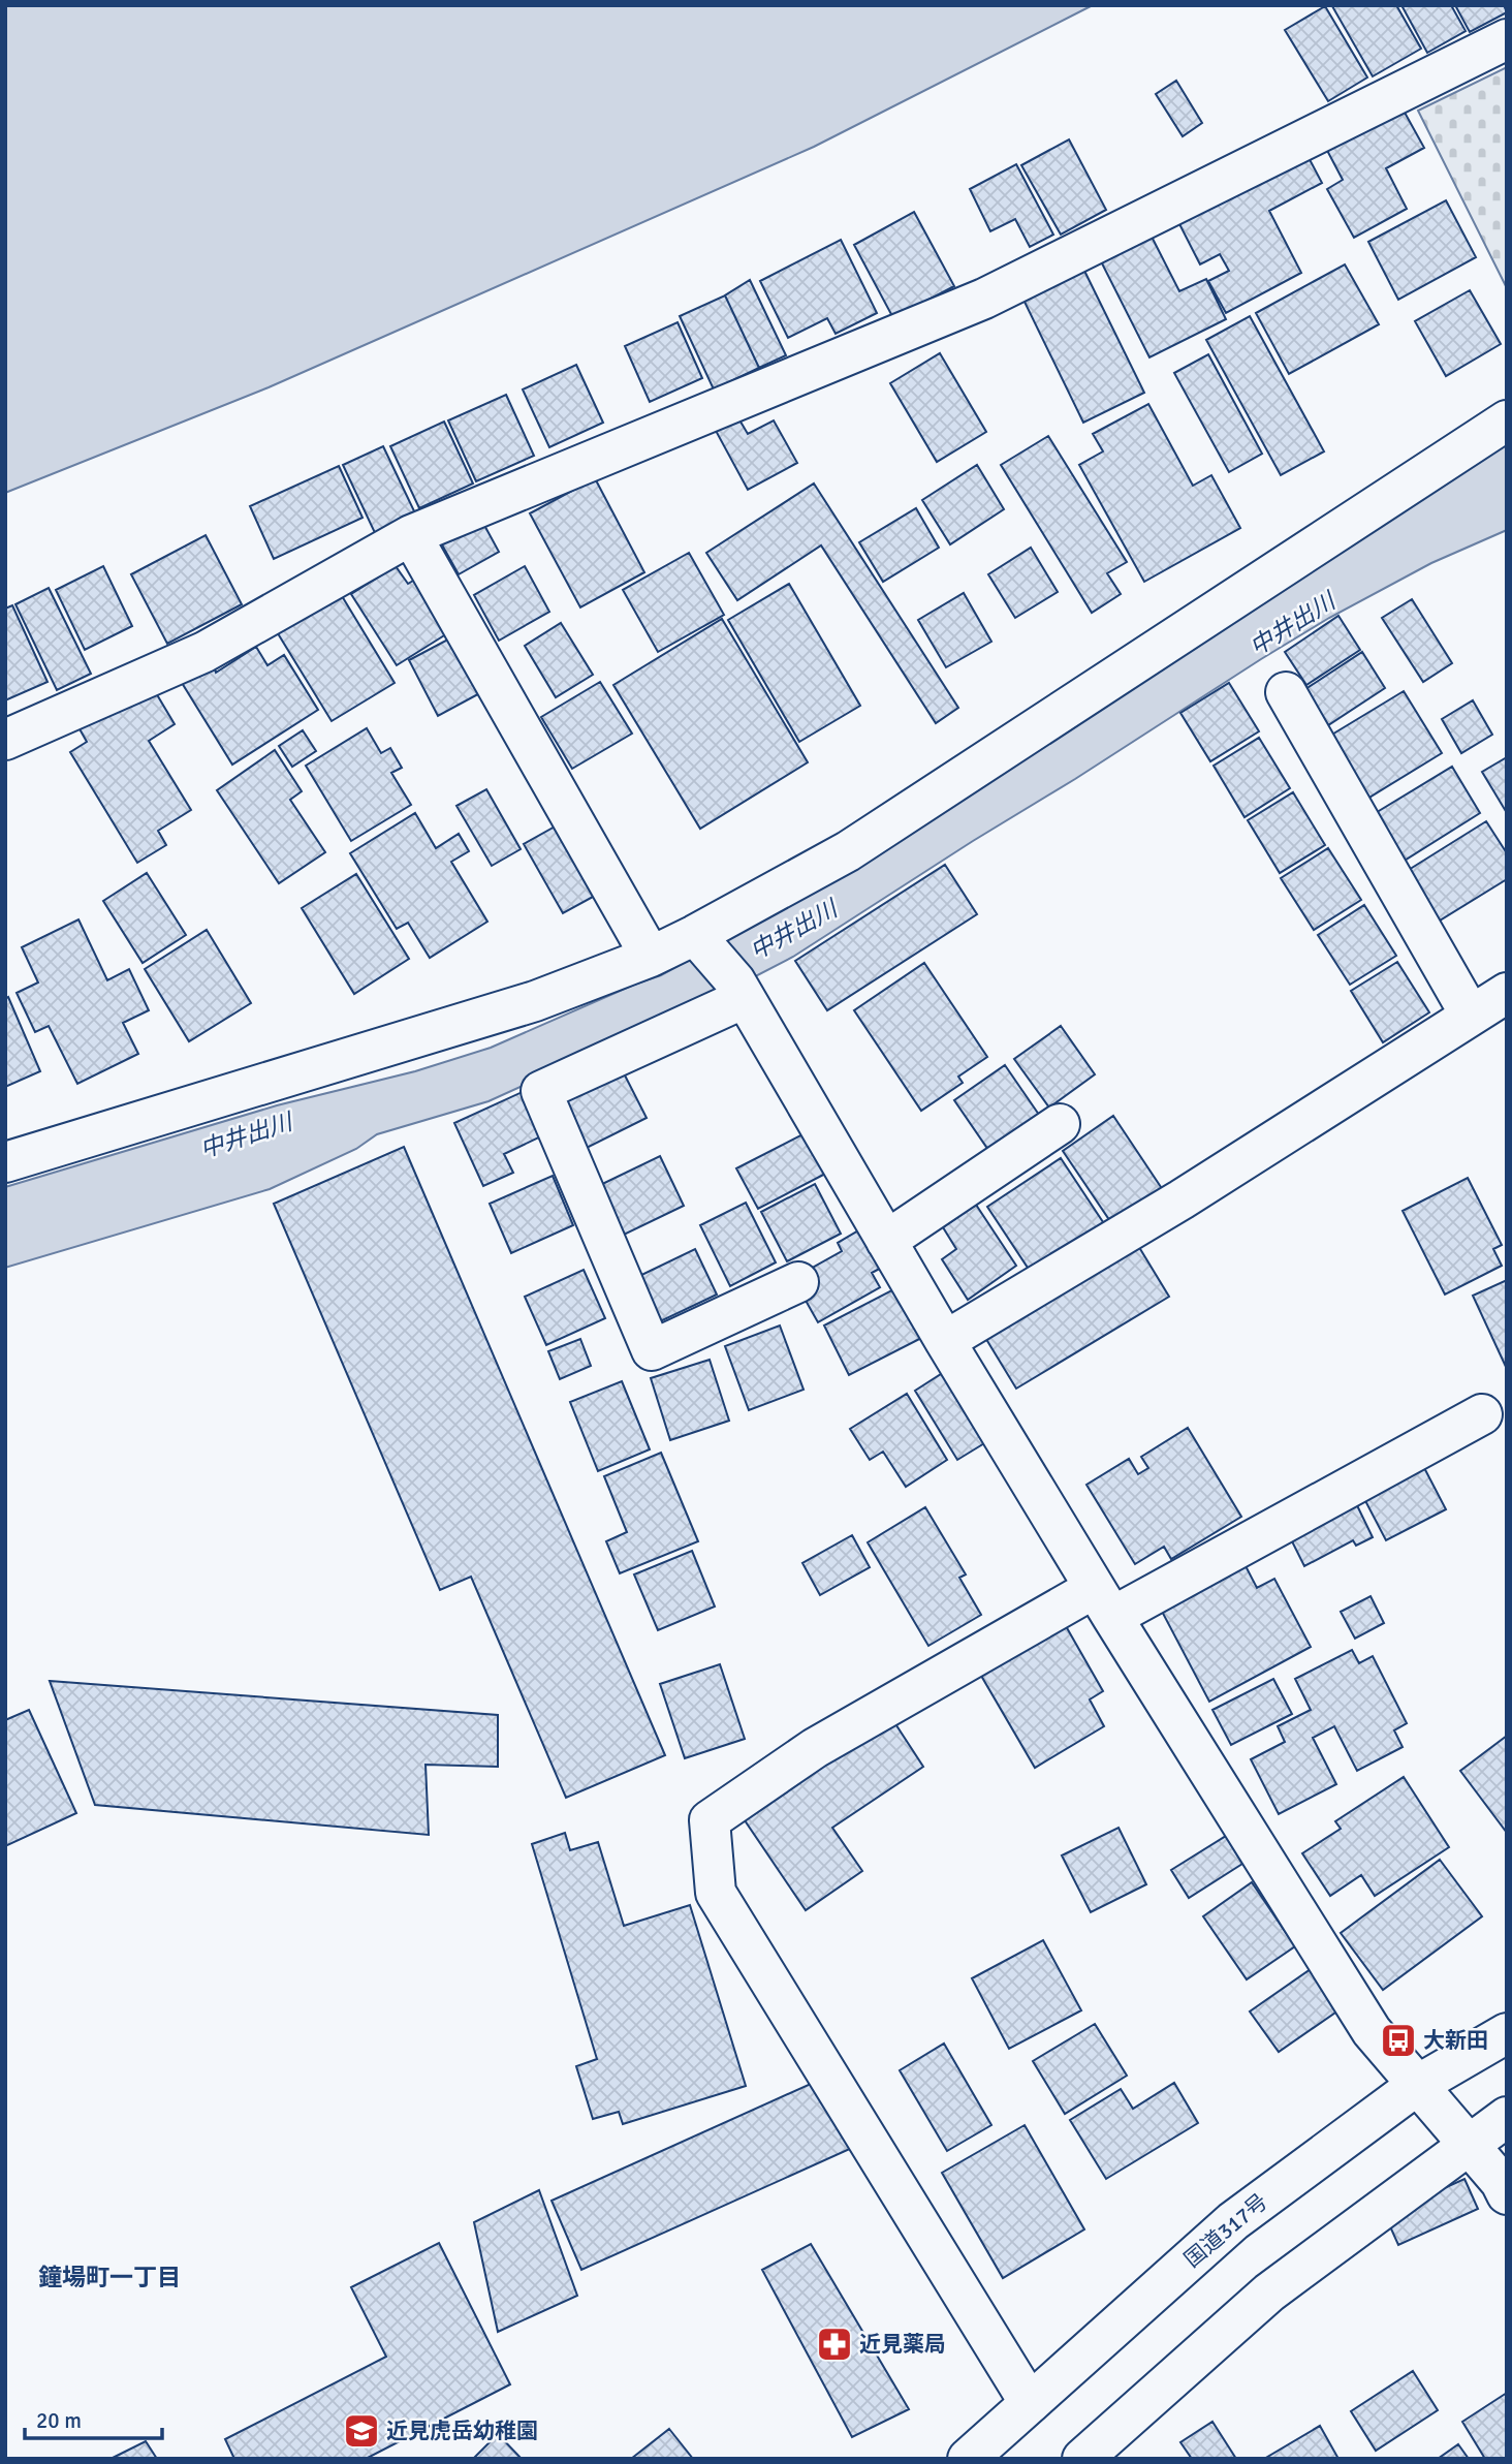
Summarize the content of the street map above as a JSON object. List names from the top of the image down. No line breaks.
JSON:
{"streets":{"main road":["国道317号"]},"districts":["鐘場町一丁目"],"water":["中井出川"],"places":{"bus stop":["大新田"],"pharmacy":["近見薬局"],"school or university":["近見虎岳幼稚園"]},"scale_bar":"20 m"}
